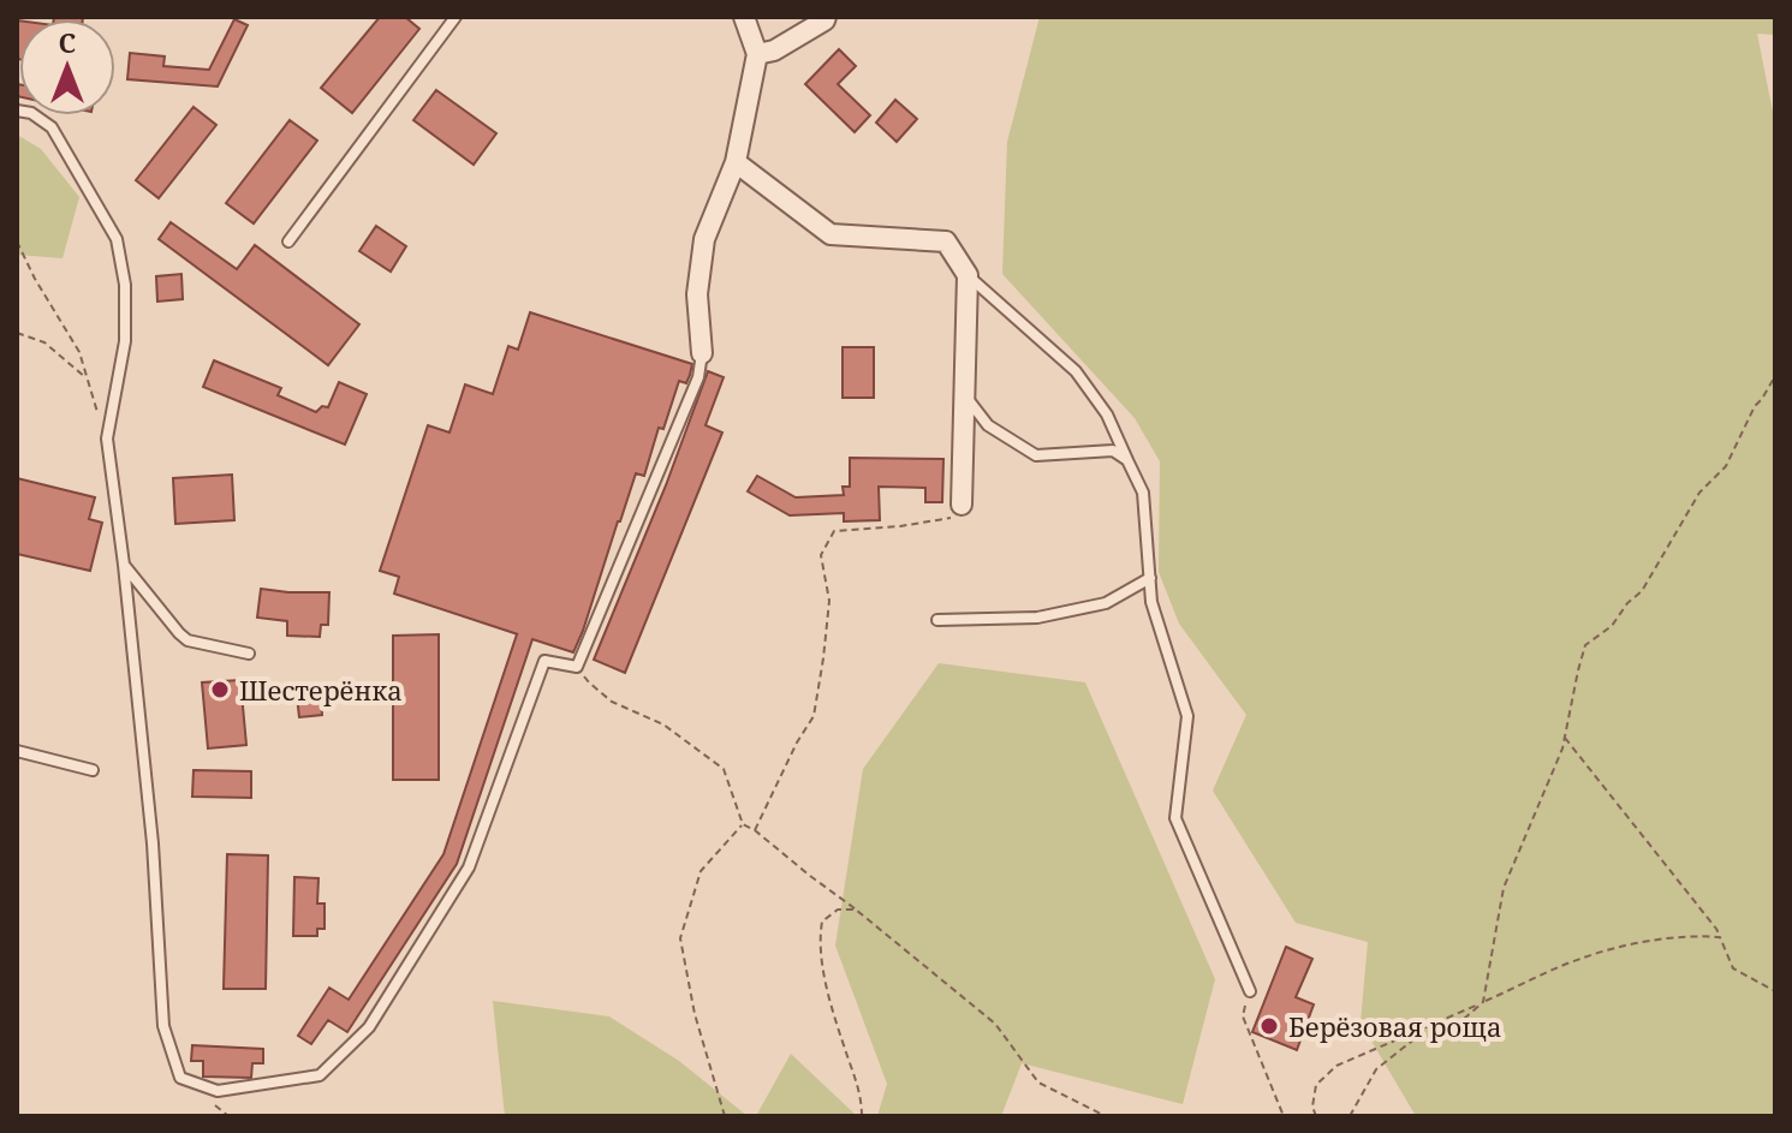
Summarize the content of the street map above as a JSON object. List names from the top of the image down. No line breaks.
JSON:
{"places":["Шестерёнка","Берёзовая роща"],"north":"top"}
